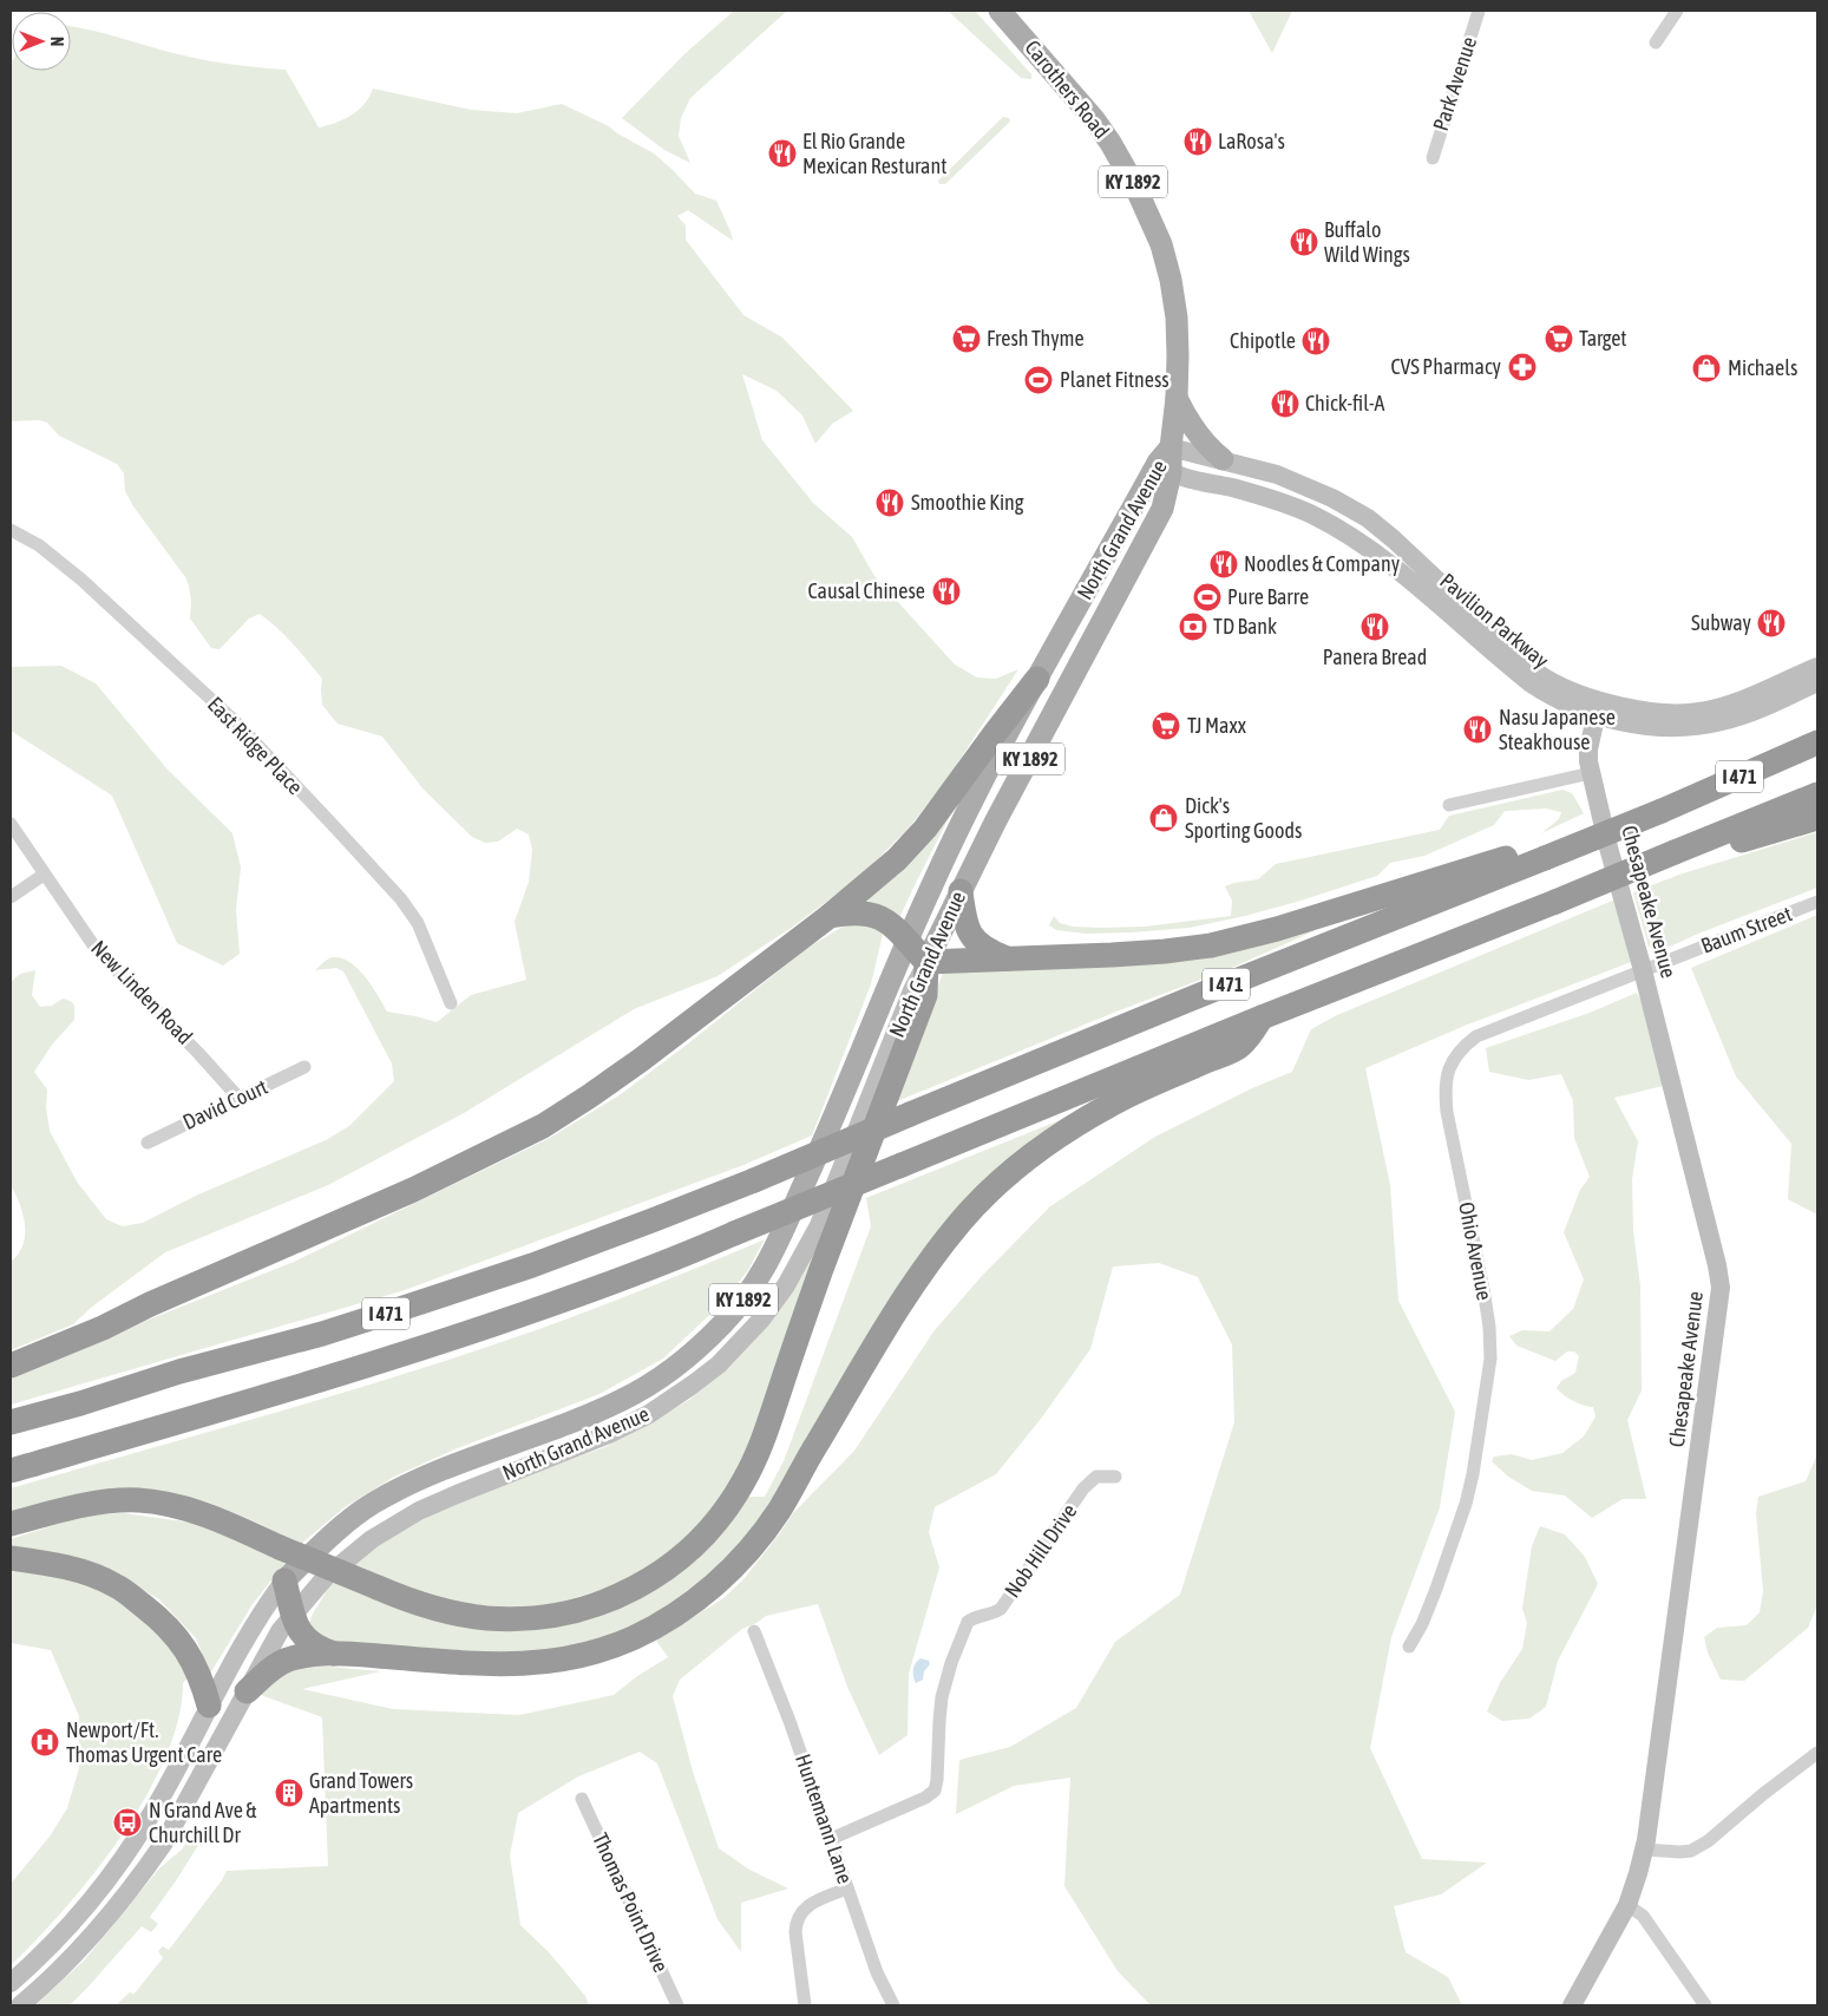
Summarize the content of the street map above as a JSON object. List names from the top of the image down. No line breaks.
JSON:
{"streets":{"highway":["I 471"],"main road":["Carothers Road","KY 1892","North Grand Avenue","Pavilion Parkway","Chesapeake Avenue"],"street":["Park Avenue","East Ridge Place","Baum Street","New Linden Road","David Court","Ohio Avenue","Nob Hill Drive","Huntemann Lane","Thomas Point Drive"]},"crossings":[["Carothers Road","North Grand Avenue"],["Carothers Road","Pavilion Parkway"],["North Grand Avenue","Pavilion Parkway"],["Pavilion Parkway","Chesapeake Avenue"],["Chesapeake Avenue","Baum Street"],["Chesapeake Avenue","Ohio Avenue"],["Baum Street","Ohio Avenue"],["New Linden Road","David Court"],["Nob Hill Drive","Huntemann Lane"]],"places":{"restaurant":["LaRosa's","El Rio Grande Mexican Resturant","Buffalo Wild Wings","Chipotle","Chick-fil-A","Smoothie King","Noodles & Company","Causal Chinese","Subway","Panera Bread","Nasu Japanese Steakhouse"],"supermarket":["Fresh Thyme","Target","TJ Maxx"],"pharmacy":["CVS Pharmacy"],"shop":["Michaels","Dick's Sporting Goods"],"sports":["Planet Fitness","Pure Barre"],"bank":["TD Bank"],"hospital":["Newport/Ft. Thomas Urgent Care"],"building":["Grand Towers Apartments"],"bus stop":["N Grand Ave & Churchill Dr"]},"north":"right"}
